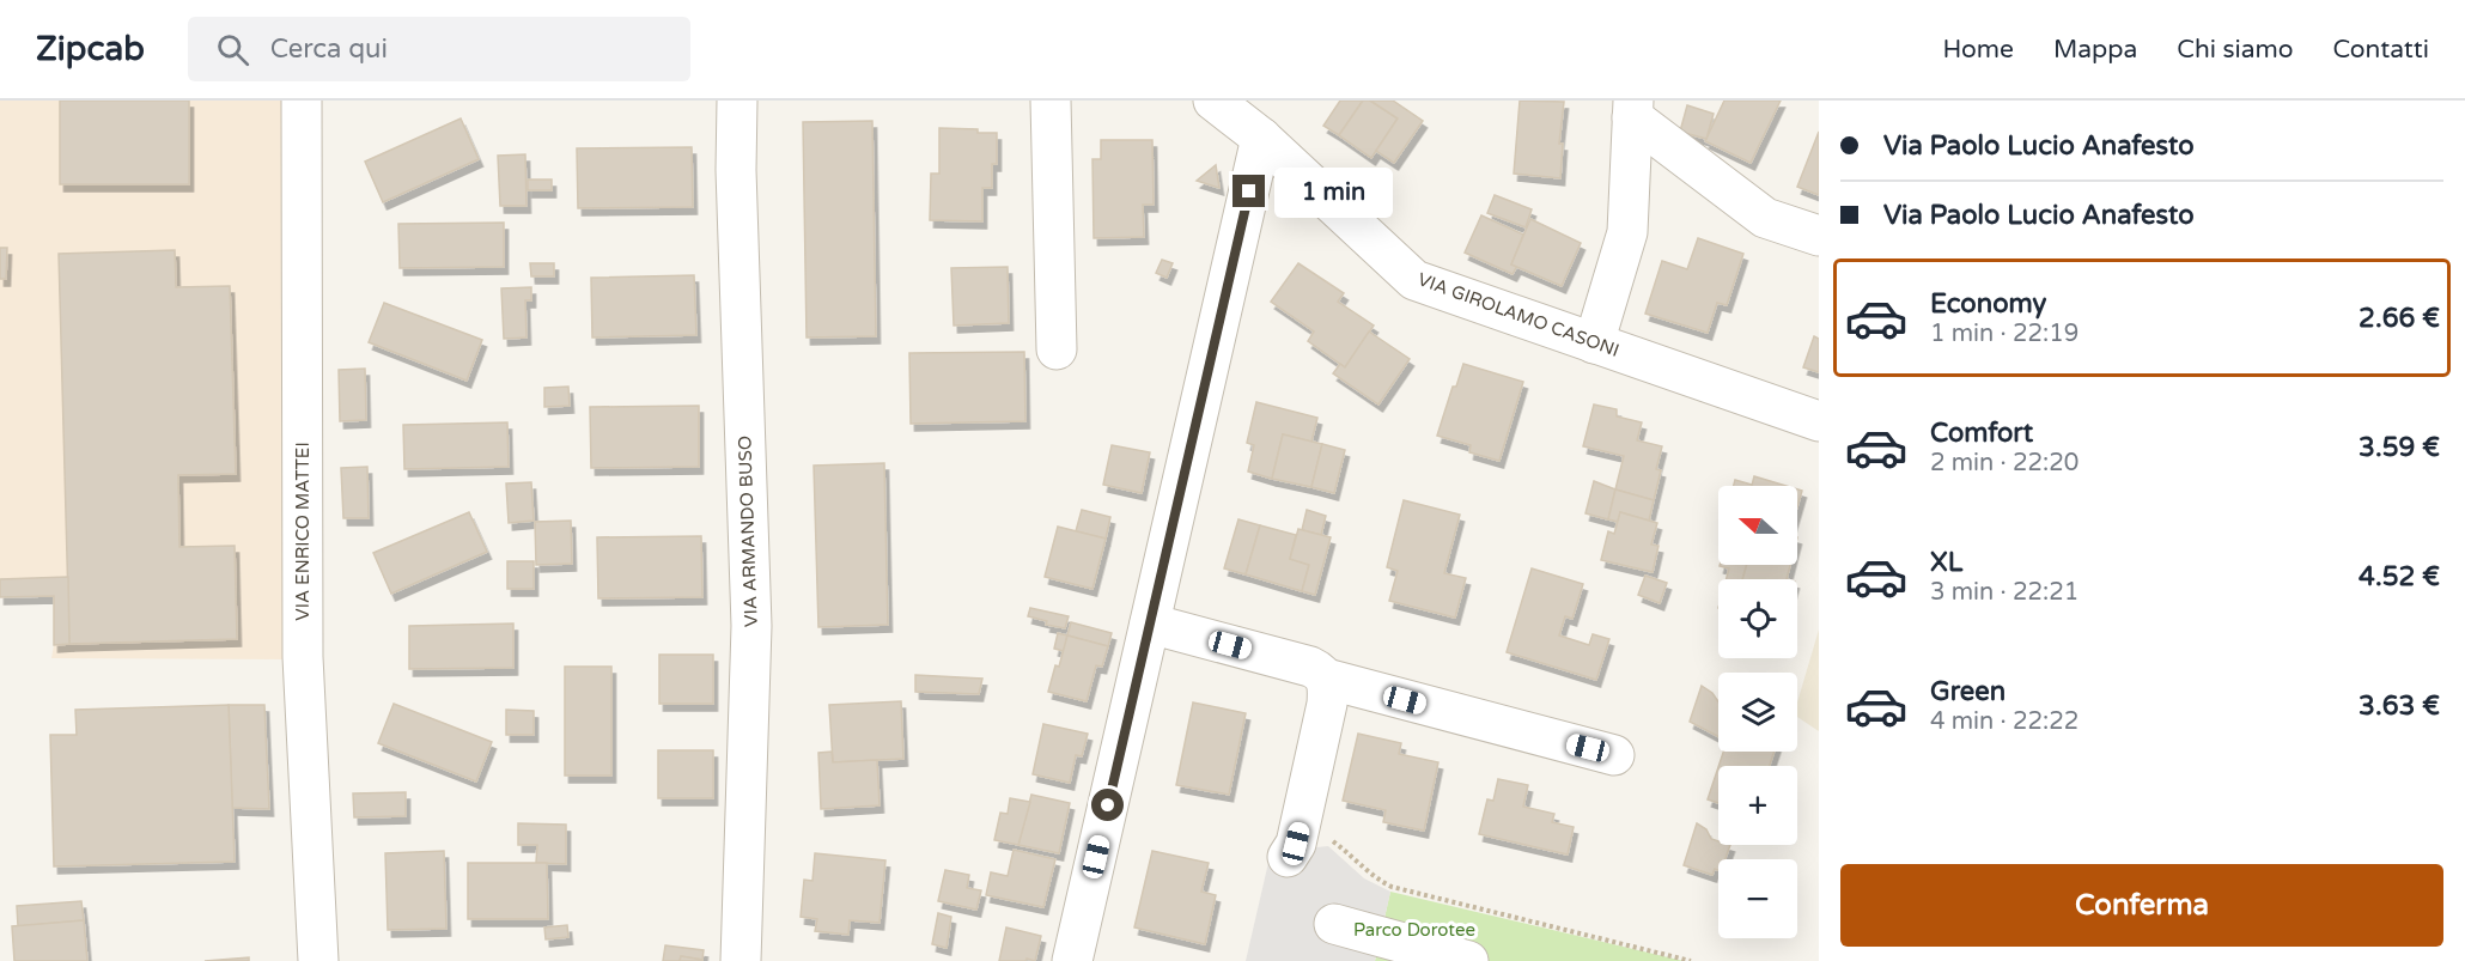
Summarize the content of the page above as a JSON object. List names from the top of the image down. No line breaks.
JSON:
{"streets":{"street":["VIA GIROLAMO CASONI","VIA ENRICO MATTEI","VIA ARMANDO BUSO"]},"parks":["Parco Dorotee"],"north":"left","page":{"header":"Zipcab","search":"Cerca qui","nav":["Home","Mappa","Chi siamo","Contatti"],"banner":["Via Paolo Lucio Anafesto","Via Paolo Lucio Anafesto"],"bubble":"1 min","list":[{"name":"Economy","note":"1 min · 22:19","value":"2.66 €"},{"name":"Comfort","note":"2 min · 22:20","value":"3.59 €"},{"name":"XL","note":"3 min · 22:21","value":"4.52 €"},{"name":"Green","note":"4 min · 22:22","value":"3.63 €"}],"map_buttons":["+","−"],"buttons":"Conferma"}}
